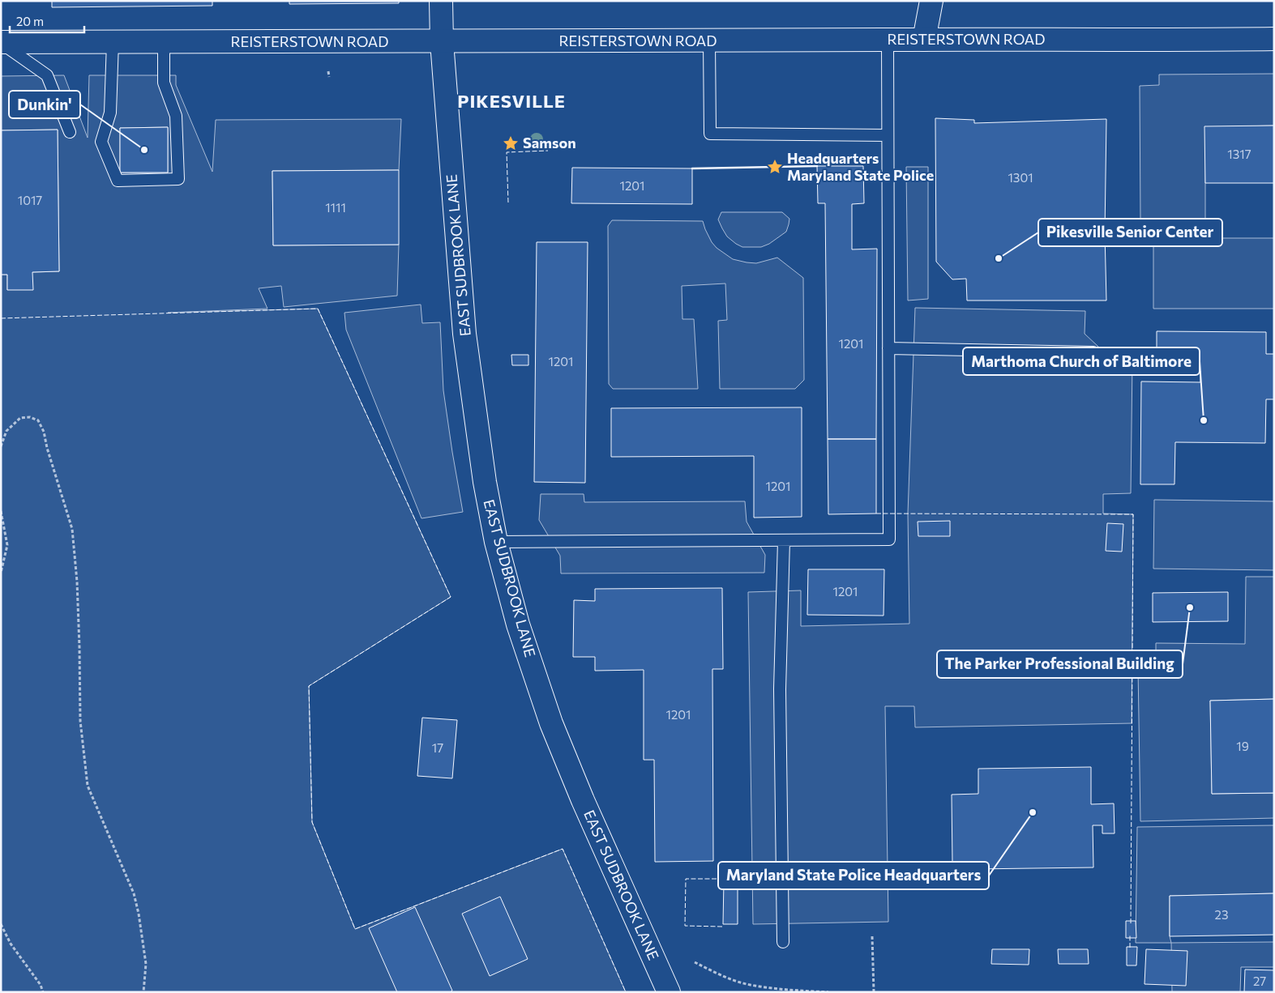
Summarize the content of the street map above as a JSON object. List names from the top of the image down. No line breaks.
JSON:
{"streets":{"main road":["REISTERSTOWN ROAD","EAST SUDBROOK LANE"]},"crossings":[["REISTERSTOWN ROAD","EAST SUDBROOK LANE"]],"districts":["PIKESVILLE"],"places":{"place":["Samson","Headquarters Maryland State Police"],"other":["Dunkin'","Pikesville Senior Center","Marthoma Church of Baltimore","The Parker Professional Building","Maryland State Police Headquarters"]},"house_numbers":["1317","1301","1201","1017","1111","1201","1201","1201","1201","1201","19","17","23","27"],"scale_bar":"20 m"}
